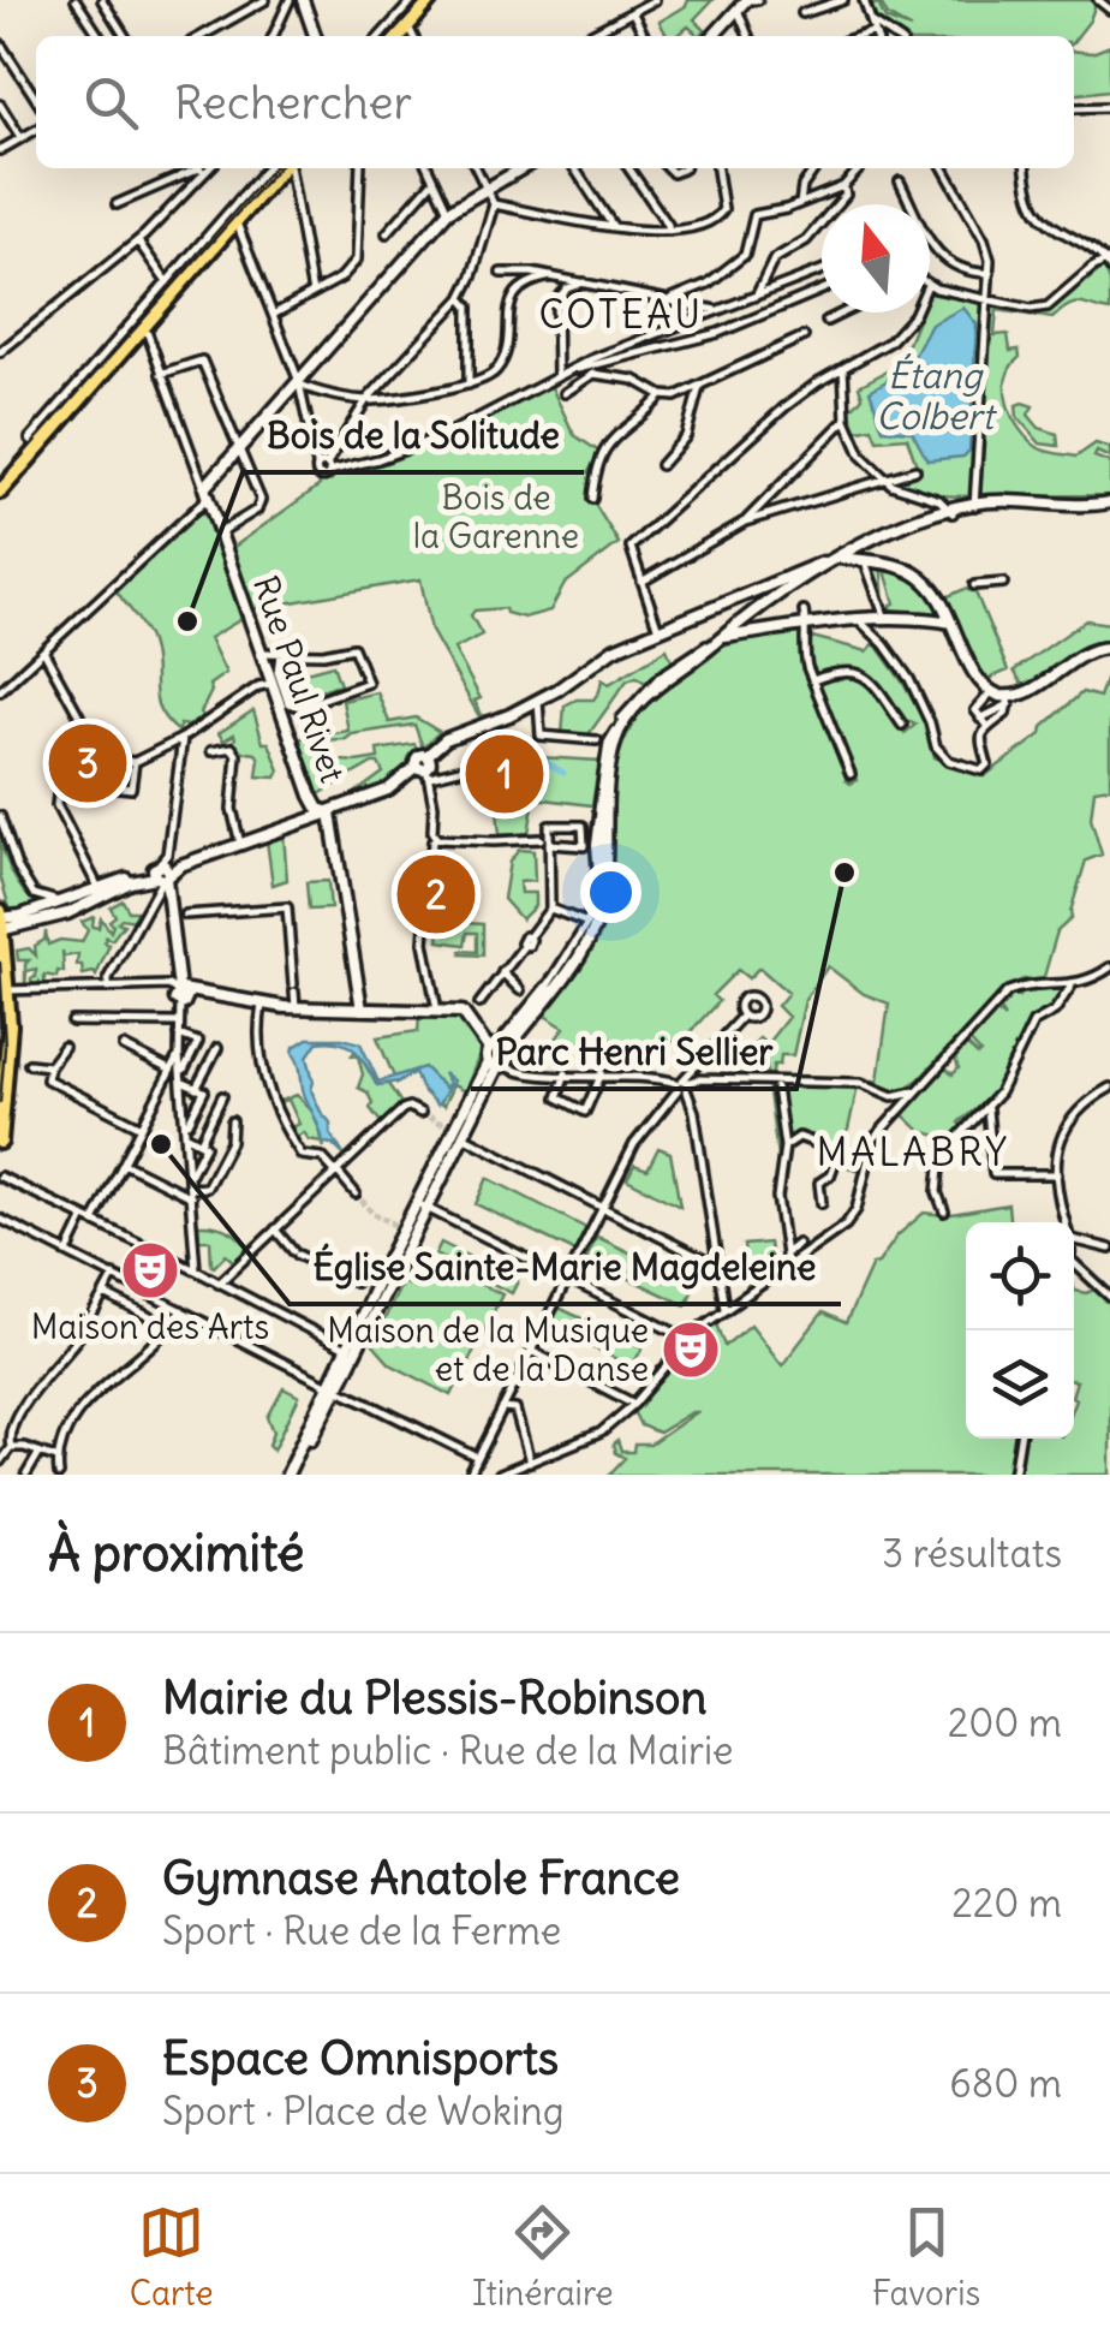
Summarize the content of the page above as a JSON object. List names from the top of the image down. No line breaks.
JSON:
{"streets":{"street":["Rue Paul Rivet"]},"districts":["COTEAU","MALABRY"],"water":["Étang Colbert"],"parks":["Bois de la Garenne"],"places":{"other":["Bois de la Solitude","Parc Henri Sellier","Église Sainte-Marie Magdeleine"],"theatre":["Maison des Arts","Maison de la Musique et de la Danse"]},"north":"top","page":{"search":"Rechercher","pins":["3","1","2"],"heading":["À proximité","3 résultats"],"list":[{"mark":"1","name":"Mairie du Plessis-Robinson","note":"Bâtiment public · Rue de la Mairie","value":"200 m"},{"mark":"2","name":"Gymnase Anatole France","note":"Sport · Rue de la Ferme","value":"220 m"},{"mark":"3","name":"Espace Omnisports","note":"Sport · Place de Woking","value":"680 m"}],"nav":["Carte","Itinéraire","Favoris"]}}
